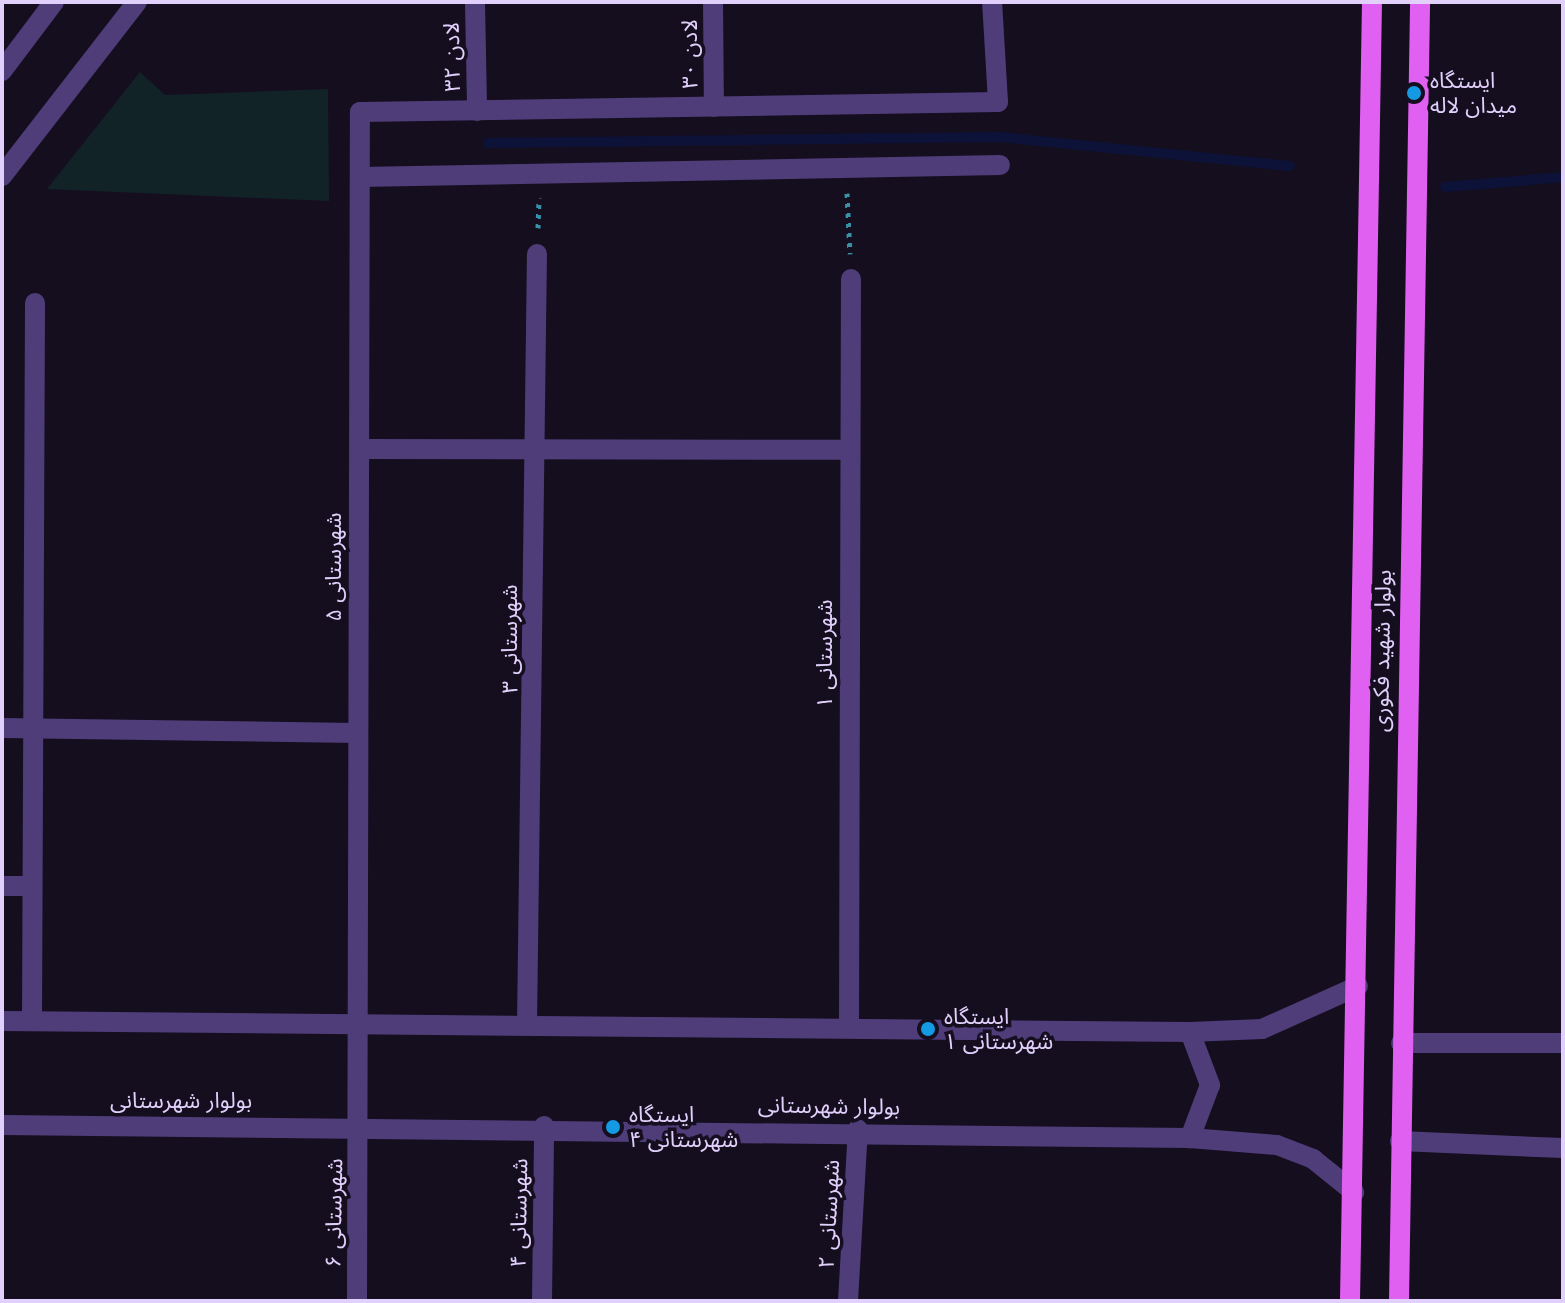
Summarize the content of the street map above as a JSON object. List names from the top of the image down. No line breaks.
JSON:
{"streets":{"main road":["بولوار شهید فکوری"],"street":["لادن ۳۰","لادن ۳۲","شهرستانی ۵","شهرستانی ۳","شهرستانی ۱","بولوار شهرستانی","شهرستانی ۶","شهرستانی ۴","شهرستانی ۲"]},"crossings":[["لادن ۳۲","شهرستانی ۵"],["شهرستانی ۵","شهرستانی ۶"],["بولوار شهید فکوری","بولوار شهرستانی"],["بولوار شهرستانی","شهرستانی ۶"],["بولوار شهرستانی","شهرستانی ۴"],["بولوار شهرستانی","شهرستانی ۲"]],"places":["ایستگاه میدان لاله","ایستگاه شهرستانی ۱","ایستگاه شهرستانی ۴"]}
